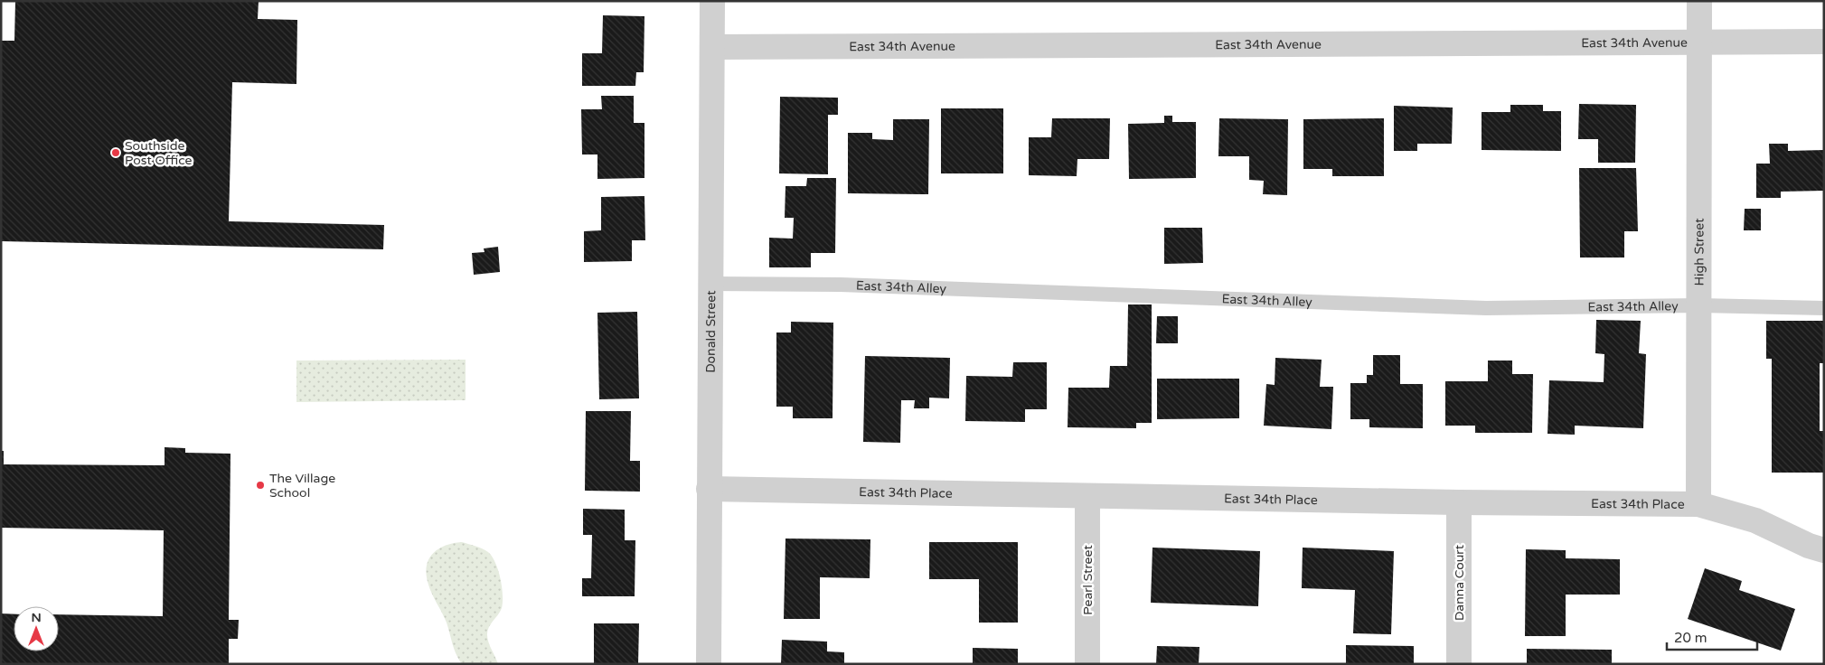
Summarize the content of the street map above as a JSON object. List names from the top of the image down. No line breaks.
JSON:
{"streets":{"street":["East 34th Avenue","High Street","Donald Street","East 34th Place","Pearl Street","Danna Court"],"lane":["East 34th Alley"]},"crossings":[["East 34th Avenue","High Street"],["East 34th Avenue","Donald Street"],["High Street","East 34th Alley"],["High Street","East 34th Place"],["East 34th Alley","Donald Street"],["Donald Street","East 34th Place"],["East 34th Place","Pearl Street"],["East 34th Place","Danna Court"]],"places":["Southside Post Office","The Village School"],"scale_bar":"20 m","north":"top"}
